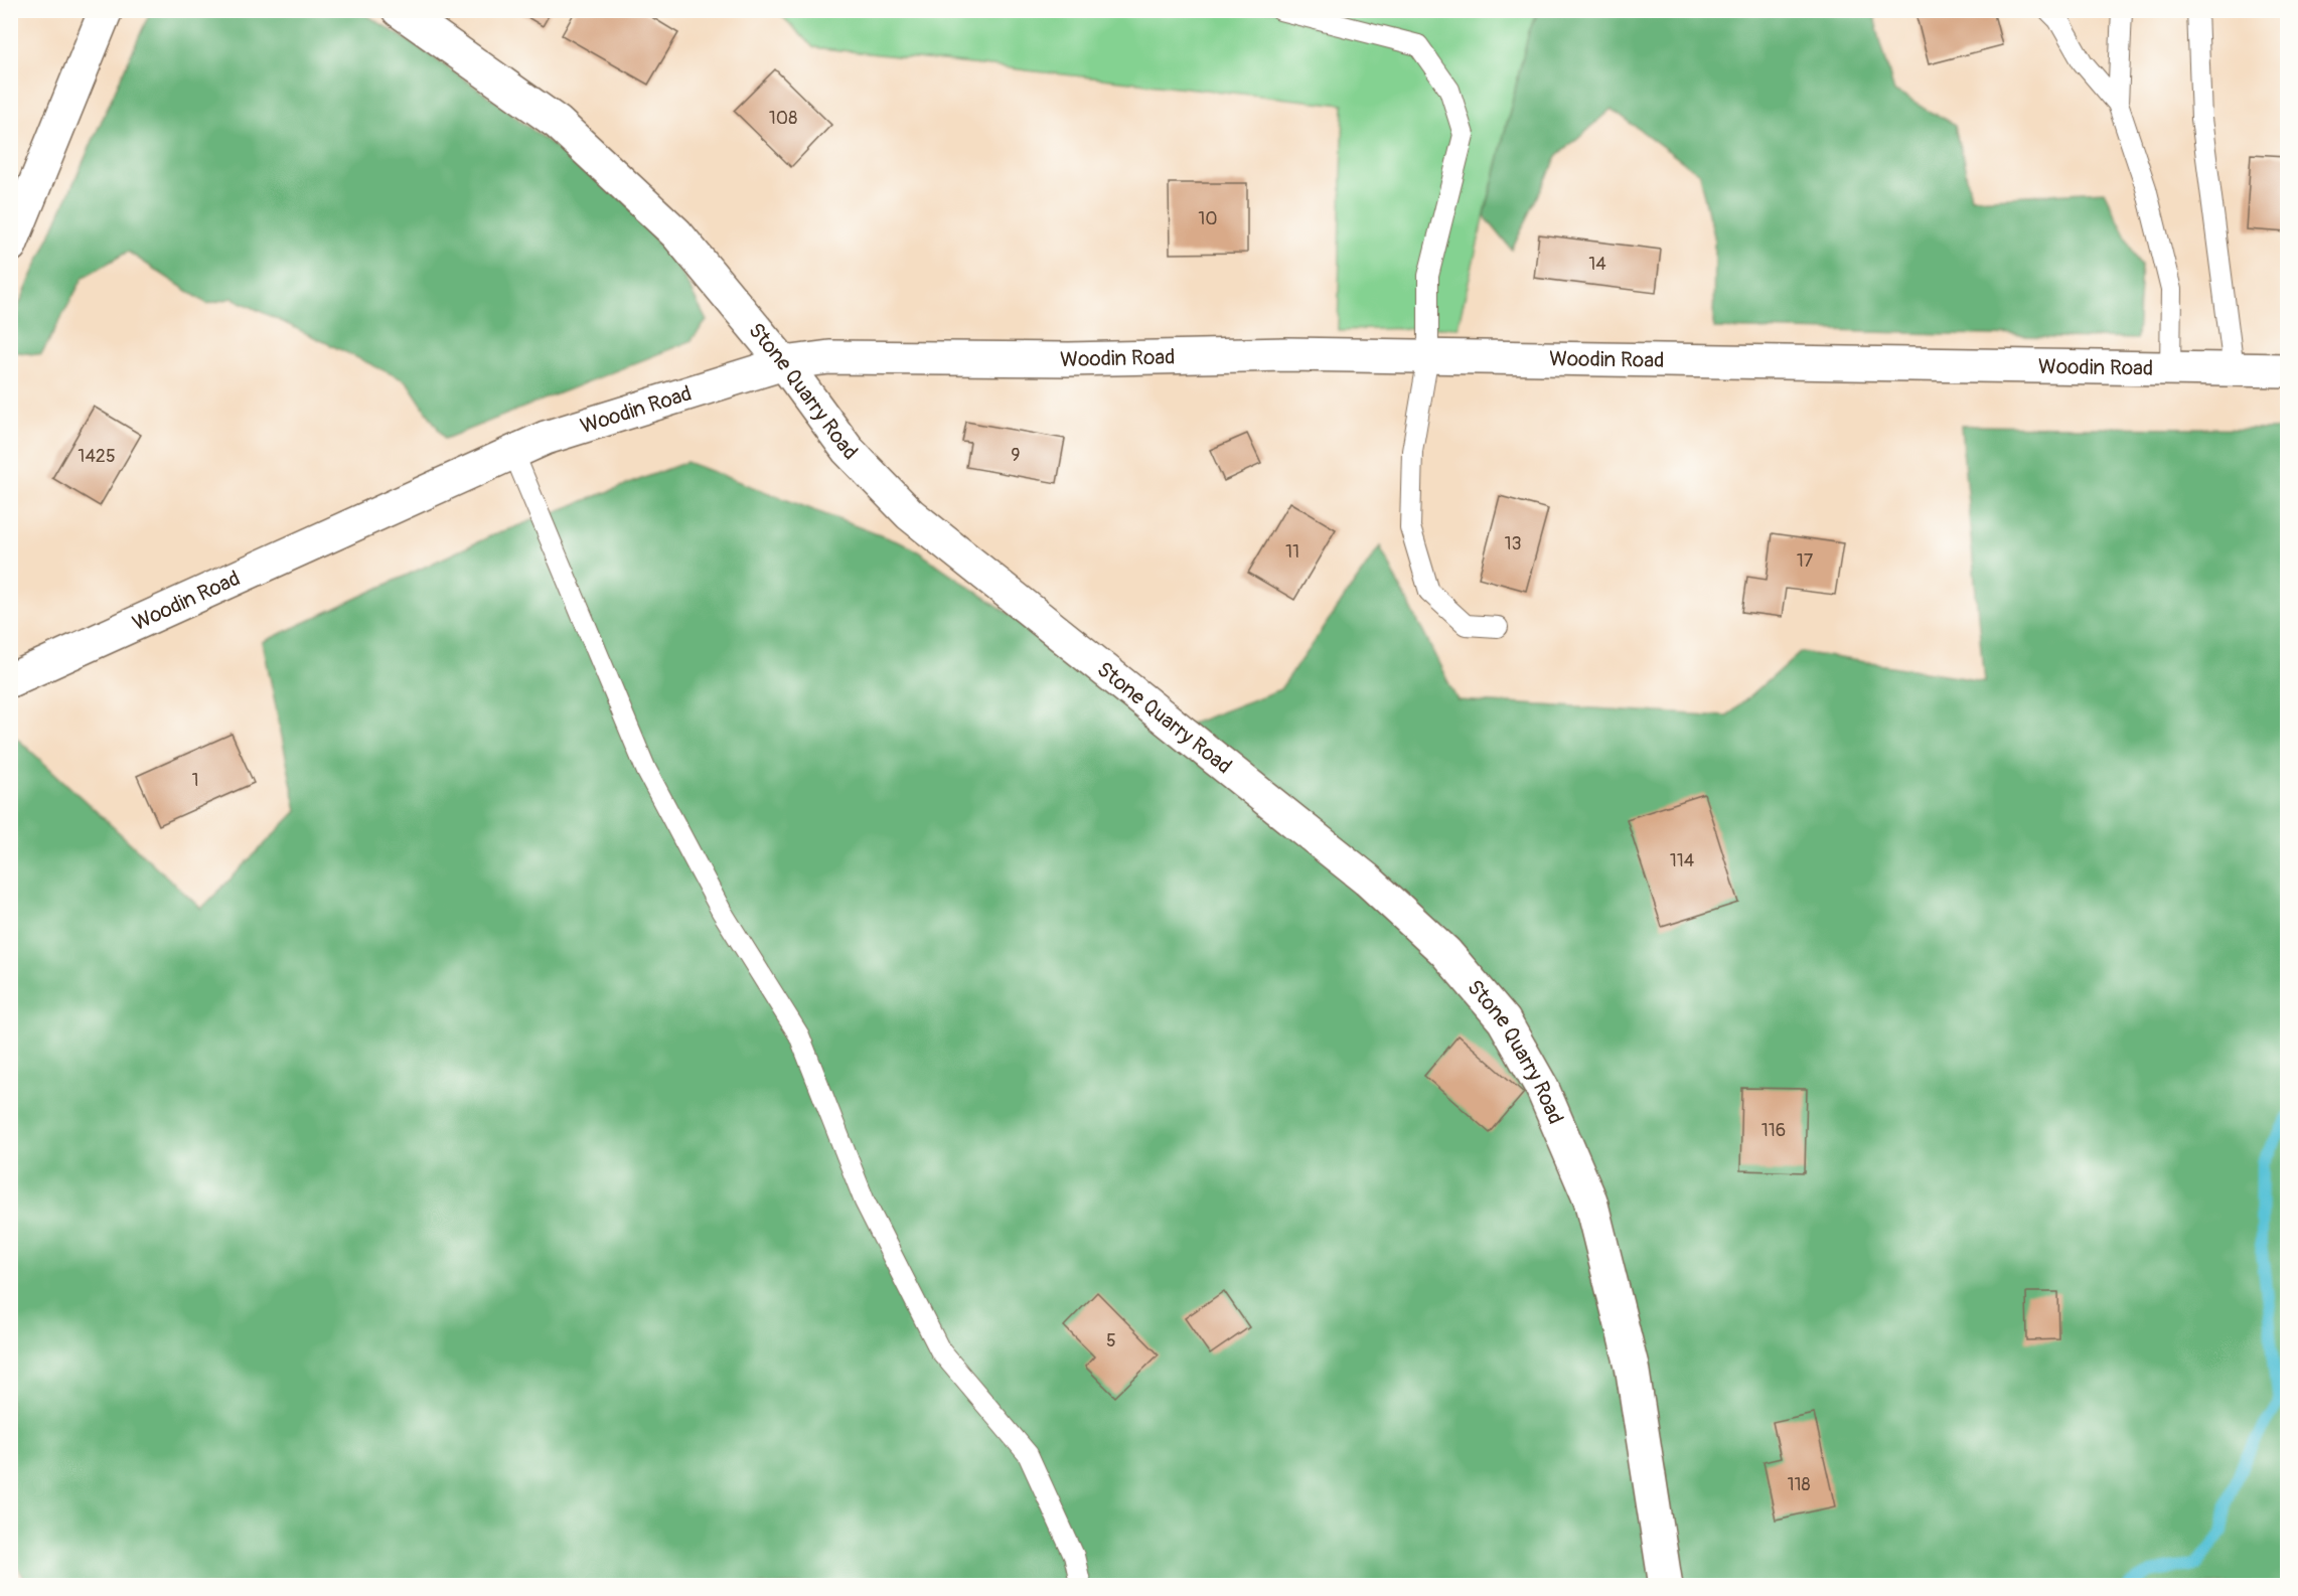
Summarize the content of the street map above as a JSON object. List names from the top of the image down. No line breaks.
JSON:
{"streets":{"street":["Woodin Road","Stone Quarry Road"]},"crossings":[["Woodin Road","Stone Quarry Road"]],"house_numbers":["108","10","14","9","1425","13","11","17","1","114","116","5","118"]}
